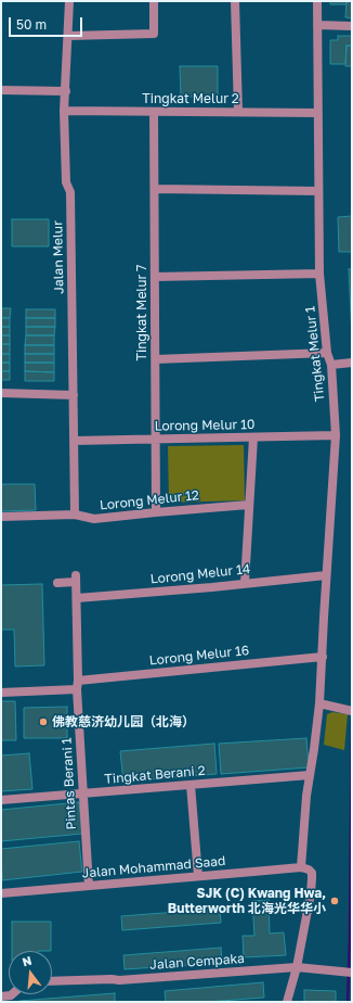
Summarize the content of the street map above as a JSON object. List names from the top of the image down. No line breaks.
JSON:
{"streets":{"street":["Tingkat Melur 2","Jalan Melur","Tingkat Melur 7","Tingkat Melur 1","Lorong Melur 10","Lorong Melur 12","Lorong Melur 14","Lorong Melur 16","Tingkat Berani 2","Pintas Berani 1","Jalan Mohammad Saad","Jalan Cempaka"]},"crossings":[["Tingkat Melur 2","Jalan Melur"],["Tingkat Melur 2","Tingkat Melur 7"],["Tingkat Melur 2","Tingkat Melur 1"],["Jalan Melur","Lorong Melur 10"],["Jalan Melur","Lorong Melur 12"],["Tingkat Melur 7","Lorong Melur 10"],["Tingkat Melur 7","Lorong Melur 12"],["Tingkat Melur 1","Lorong Melur 10"],["Tingkat Melur 1","Lorong Melur 14"],["Tingkat Melur 1","Lorong Melur 16"],["Tingkat Melur 1","Tingkat Berani 2"],["Tingkat Melur 1","Jalan Mohammad Saad"],["Tingkat Melur 1","Jalan Cempaka"],["Lorong Melur 14","Pintas Berani 1"],["Lorong Melur 16","Pintas Berani 1"],["Tingkat Berani 2","Pintas Berani 1"],["Pintas Berani 1","Jalan Mohammad Saad"]],"places":["佛教慈济幼儿园（北海）","SJK (C) Kwang Hwa, Butterworth 北海光华华小"],"scale_bar":"50 m","north":"top"}
